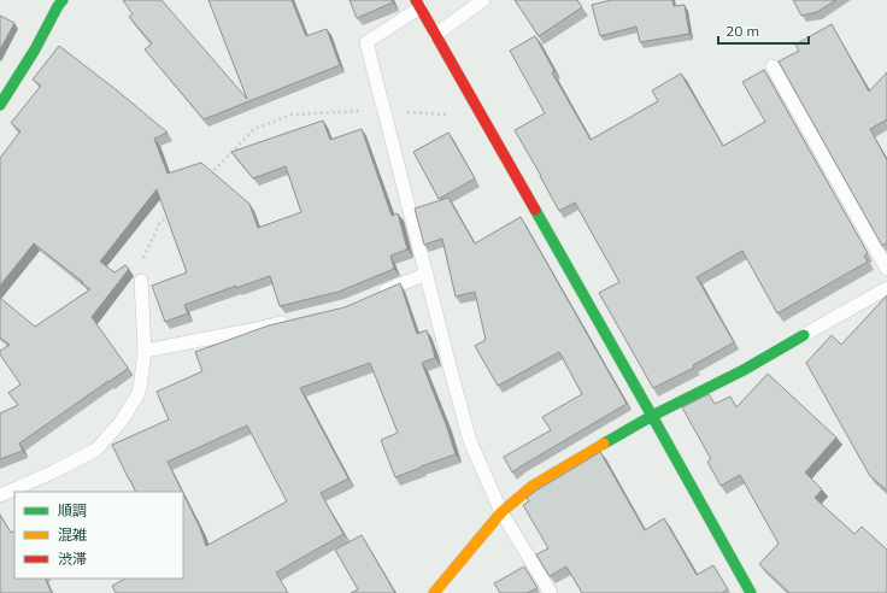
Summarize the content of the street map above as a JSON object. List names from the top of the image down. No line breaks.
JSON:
{"legend":["順調","混雑","渋滞"],"scale_bar":"20 m"}
